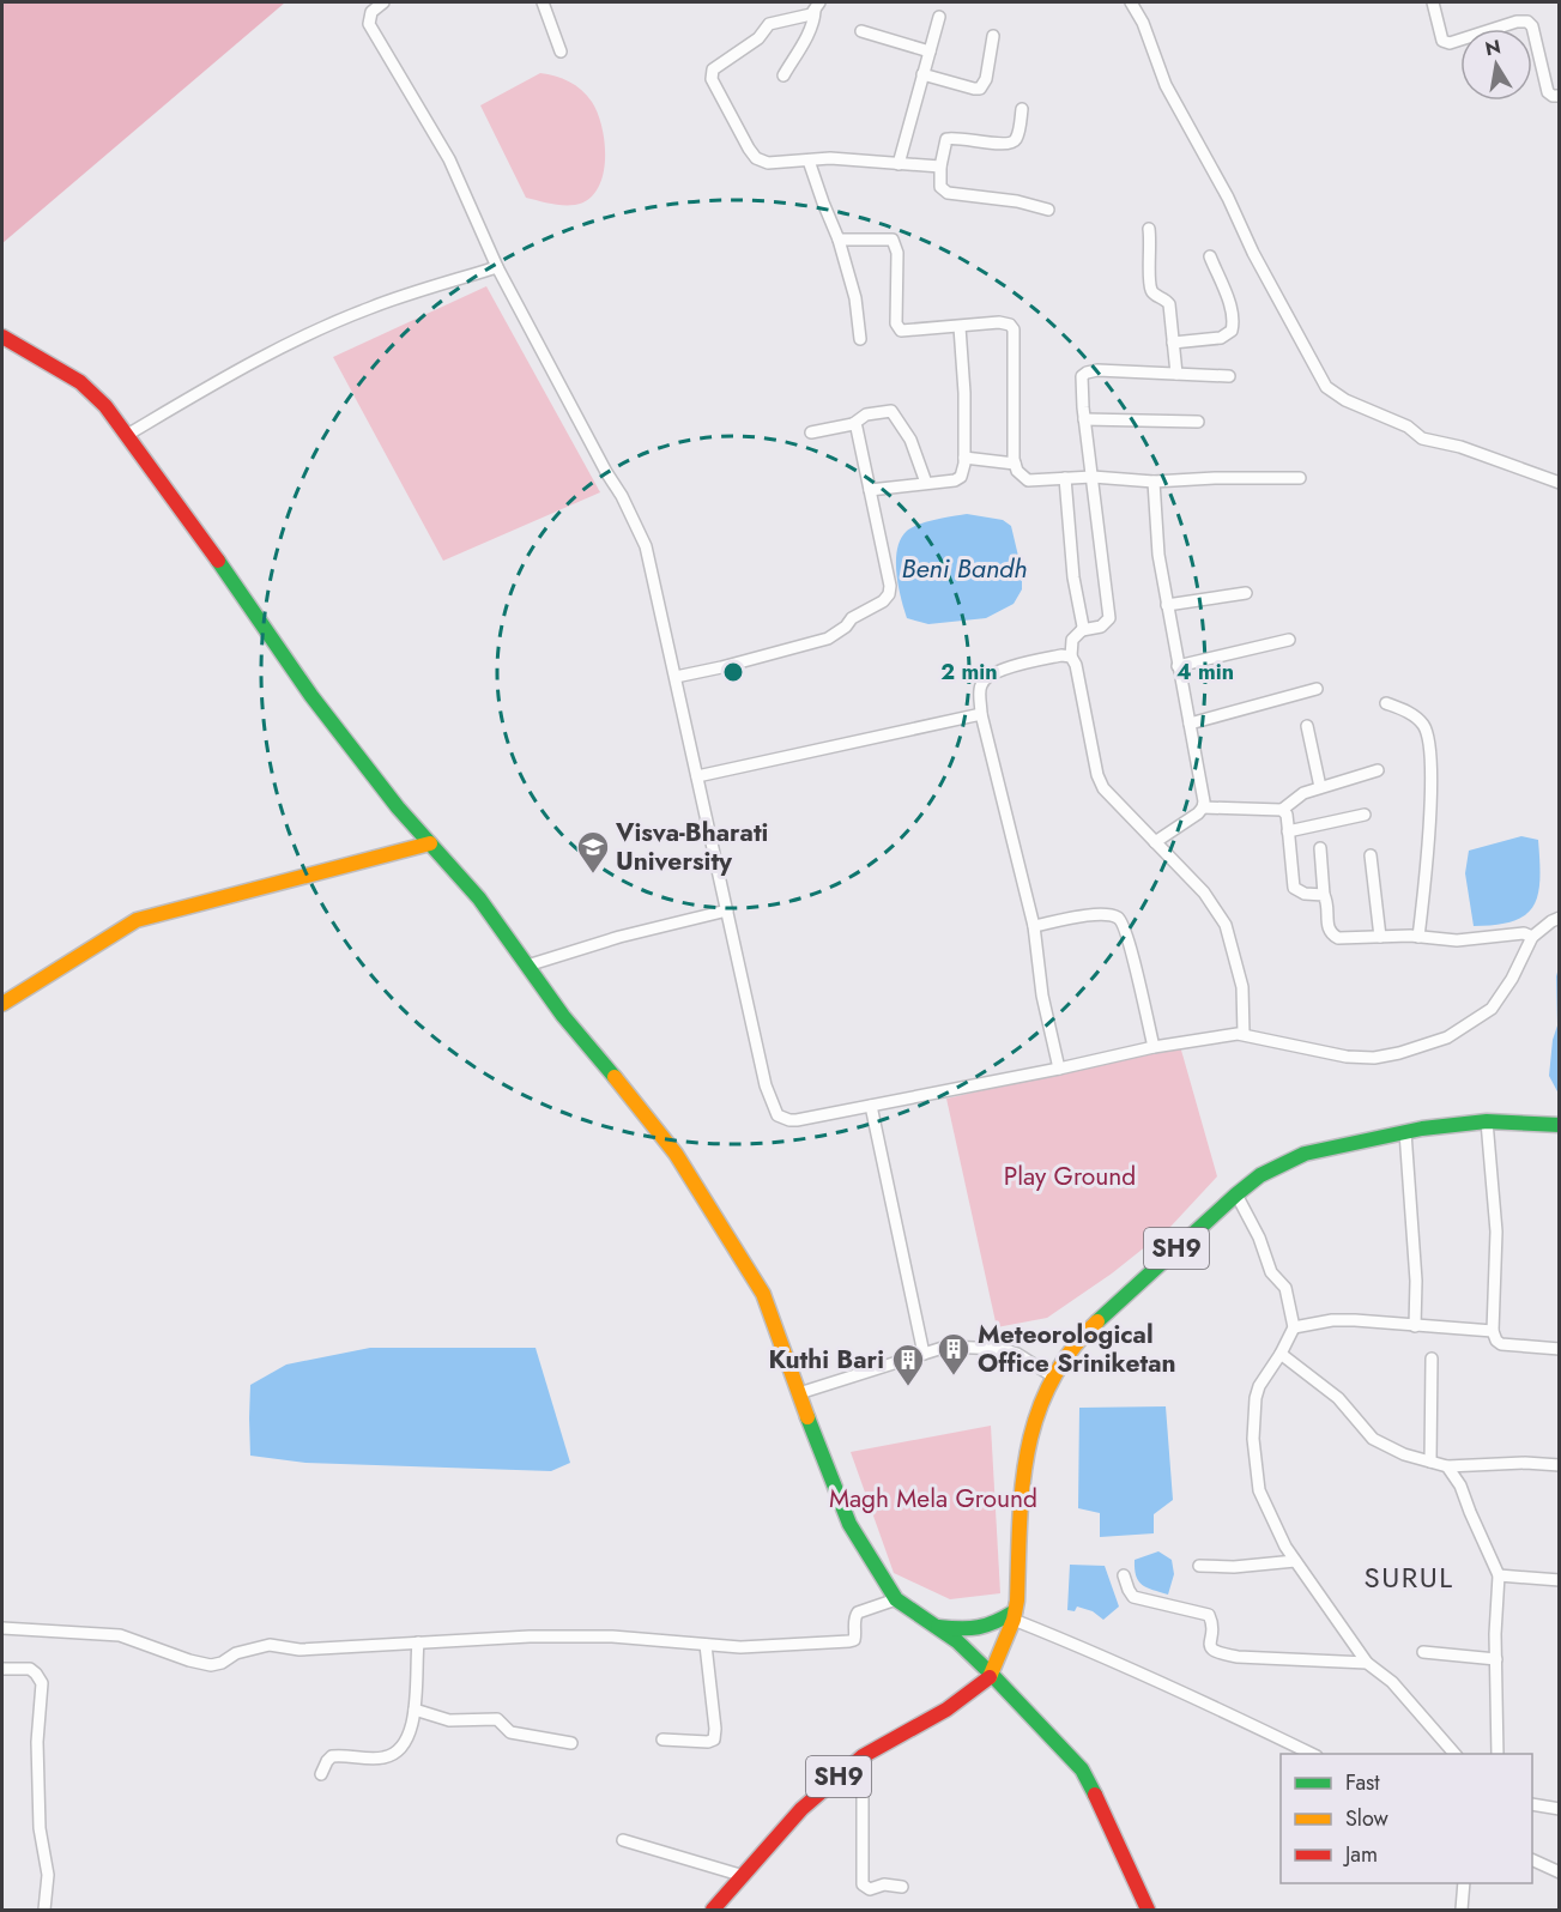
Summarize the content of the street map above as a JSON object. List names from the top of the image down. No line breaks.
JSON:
{"streets":{"main road":["SH9"]},"districts":["SURUL"],"water":["Beni Bandh"],"parks":["Play Ground","Magh Mela Ground"],"places":{"school or university":["Visva-Bharati University"],"building":["Meteorological Office Sriniketan","Kuthi Bari"]},"legend":["Fast","Slow","Jam"],"north":"top","rings":["2 min","4 min"]}
